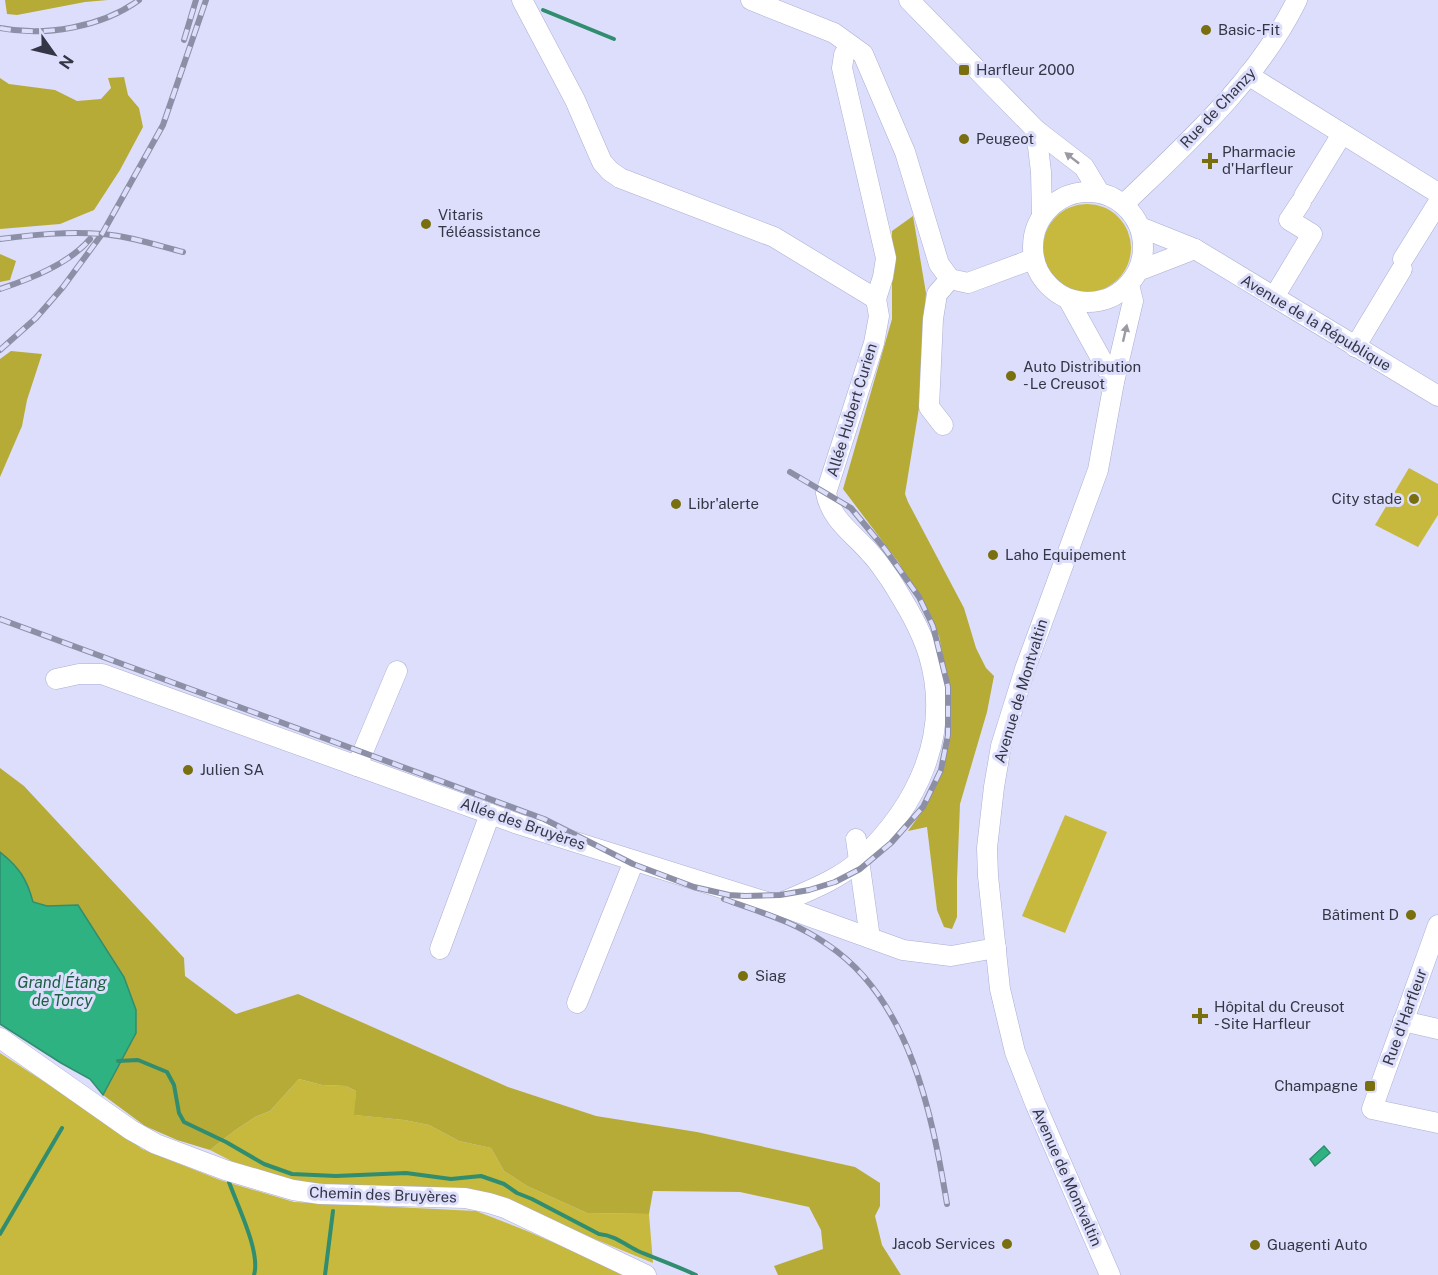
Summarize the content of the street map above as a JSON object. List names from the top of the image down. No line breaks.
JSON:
{"streets":{"street":["Rue de Chanzy","Avenue de la République","Allée Hubert Curien","Avenue de Montvaltin","Allée des Bruyères","Rue d'Harfleur","Chemin des Bruyères"]},"crossings":[["Rue de Chanzy","Avenue de la République"],["Rue de Chanzy","Avenue de Montvaltin"],["Avenue de la République","Avenue de Montvaltin"],["Allée Hubert Curien","Allée des Bruyères"],["Avenue de Montvaltin","Allée des Bruyères"]],"water":["Grand Étang de Torcy"],"places":{"other":["Basic-Fit","Peugeot","Vitaris Téléassistance","Auto Distribution - Le Creusot","City stade","Libr'alerte","Laho Equipement","Julien SA","Bâtiment D","Siag","Jacob Services","Guagenti Auto"],"transit":["Harfleur 2000","Champagne"],"health":["Pharmacie d'Harfleur","Hôpital du Creusot - Site Harfleur"]},"north":"bottom right"}
